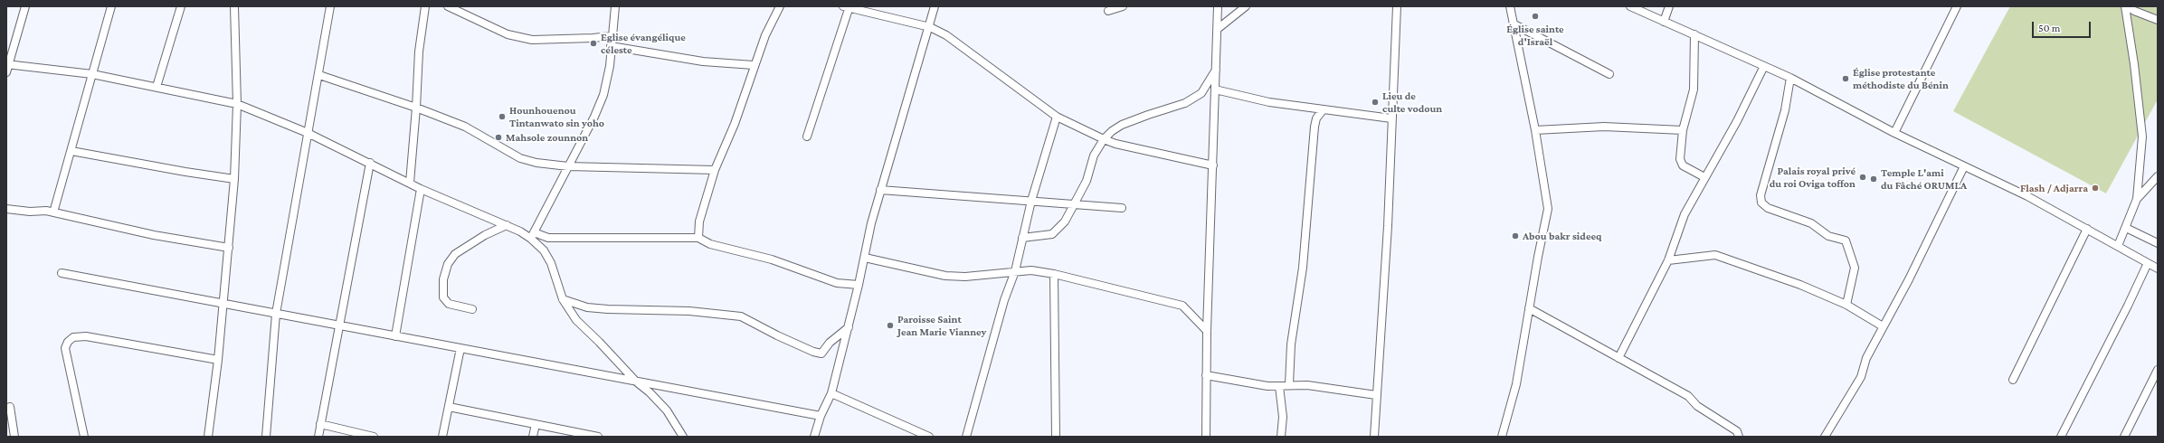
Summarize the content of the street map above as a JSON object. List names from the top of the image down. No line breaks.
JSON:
{"places":["Église sainte d'Israël","Eglise évangélique céleste","Église protestante méthodiste du Bénin","Lieu de culte vodoun","Hounhouenou Tintanwato sin yoho","Mahsole zounnon","Palais royal privé du roi Oviga toffon","Temple L'ami du Fâché ORUMLA","Flash / Adjarra","Abou bakr sideeq","Paroisse Saint Jean Marie Vianney"],"scale_bar":"50 m"}
